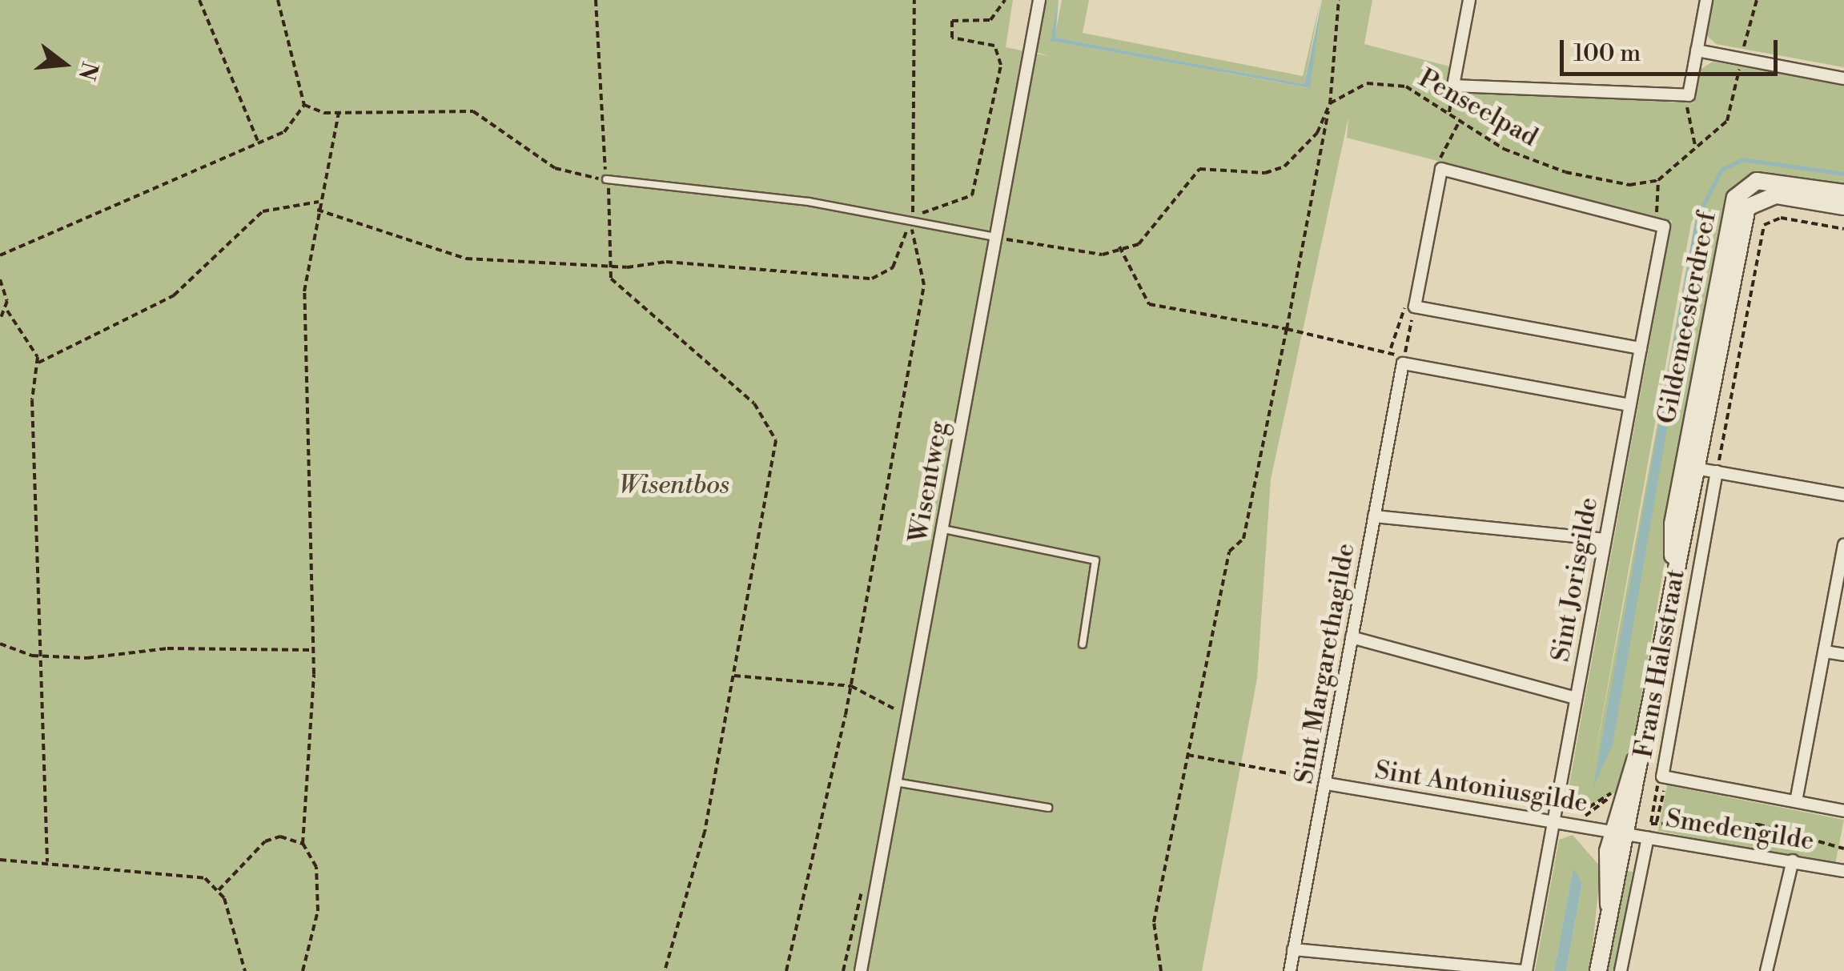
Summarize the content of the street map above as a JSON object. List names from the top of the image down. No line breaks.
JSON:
{"streets":{"street":["Gildemeesterdreef","Wisentweg","Sint Jorisgilde","Sint Margarethagilde","Frans Halsstraat","Sint Antoniusgilde","Smedengilde"],"path":["Penseelpad"]},"crossings":[["Gildemeesterdreef","Sint Antoniusgilde"],["Gildemeesterdreef","Smedengilde"],["Sint Jorisgilde","Sint Antoniusgilde"],["Sint Margarethagilde","Sint Antoniusgilde"],["Sint Antoniusgilde","Smedengilde"]],"parks":["Wisentbos"],"scale_bar":"100 m","north":"right"}
